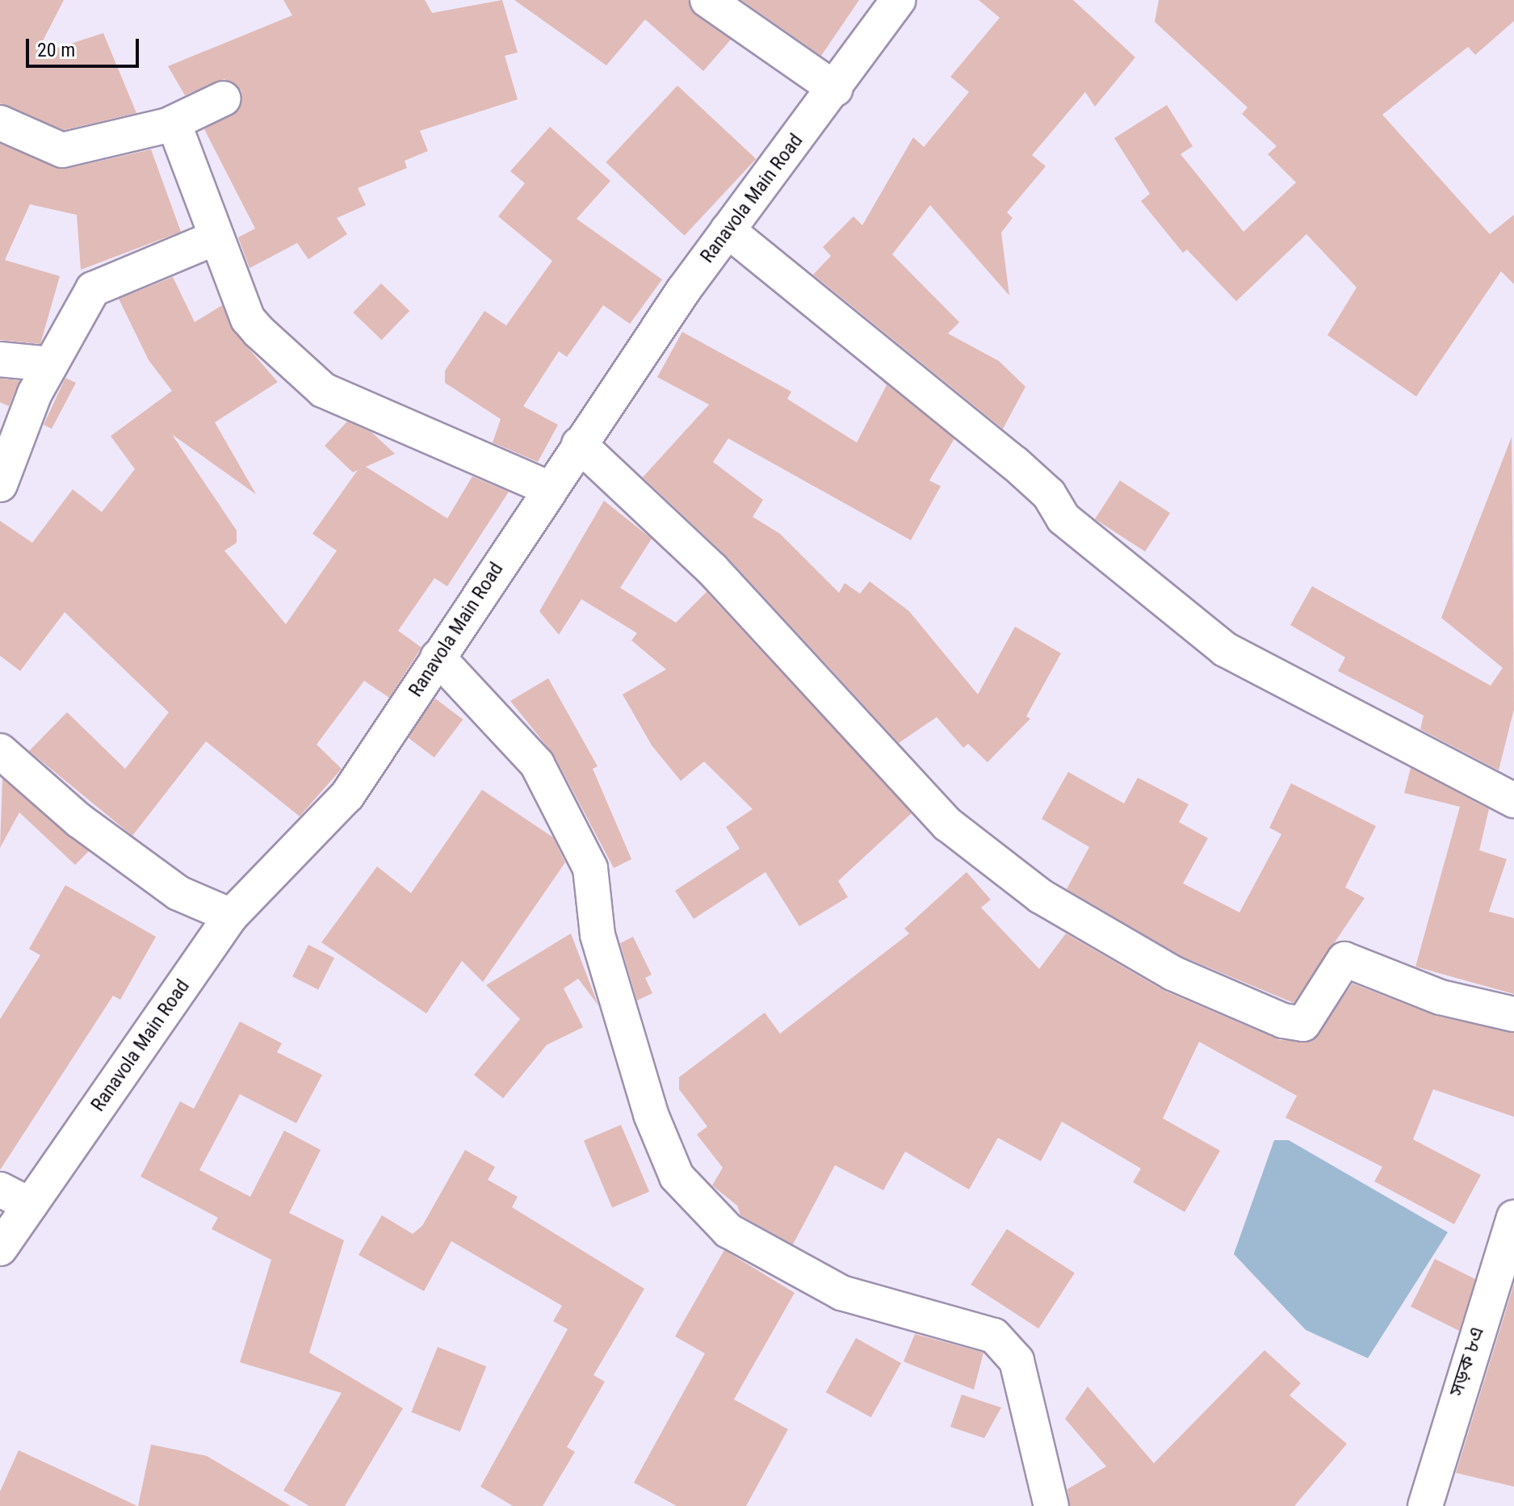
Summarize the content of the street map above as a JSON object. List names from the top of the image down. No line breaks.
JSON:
{"streets":{"street":["Ranavola Main Road","সড়ক ৮এ"]},"scale_bar":"20 m"}
